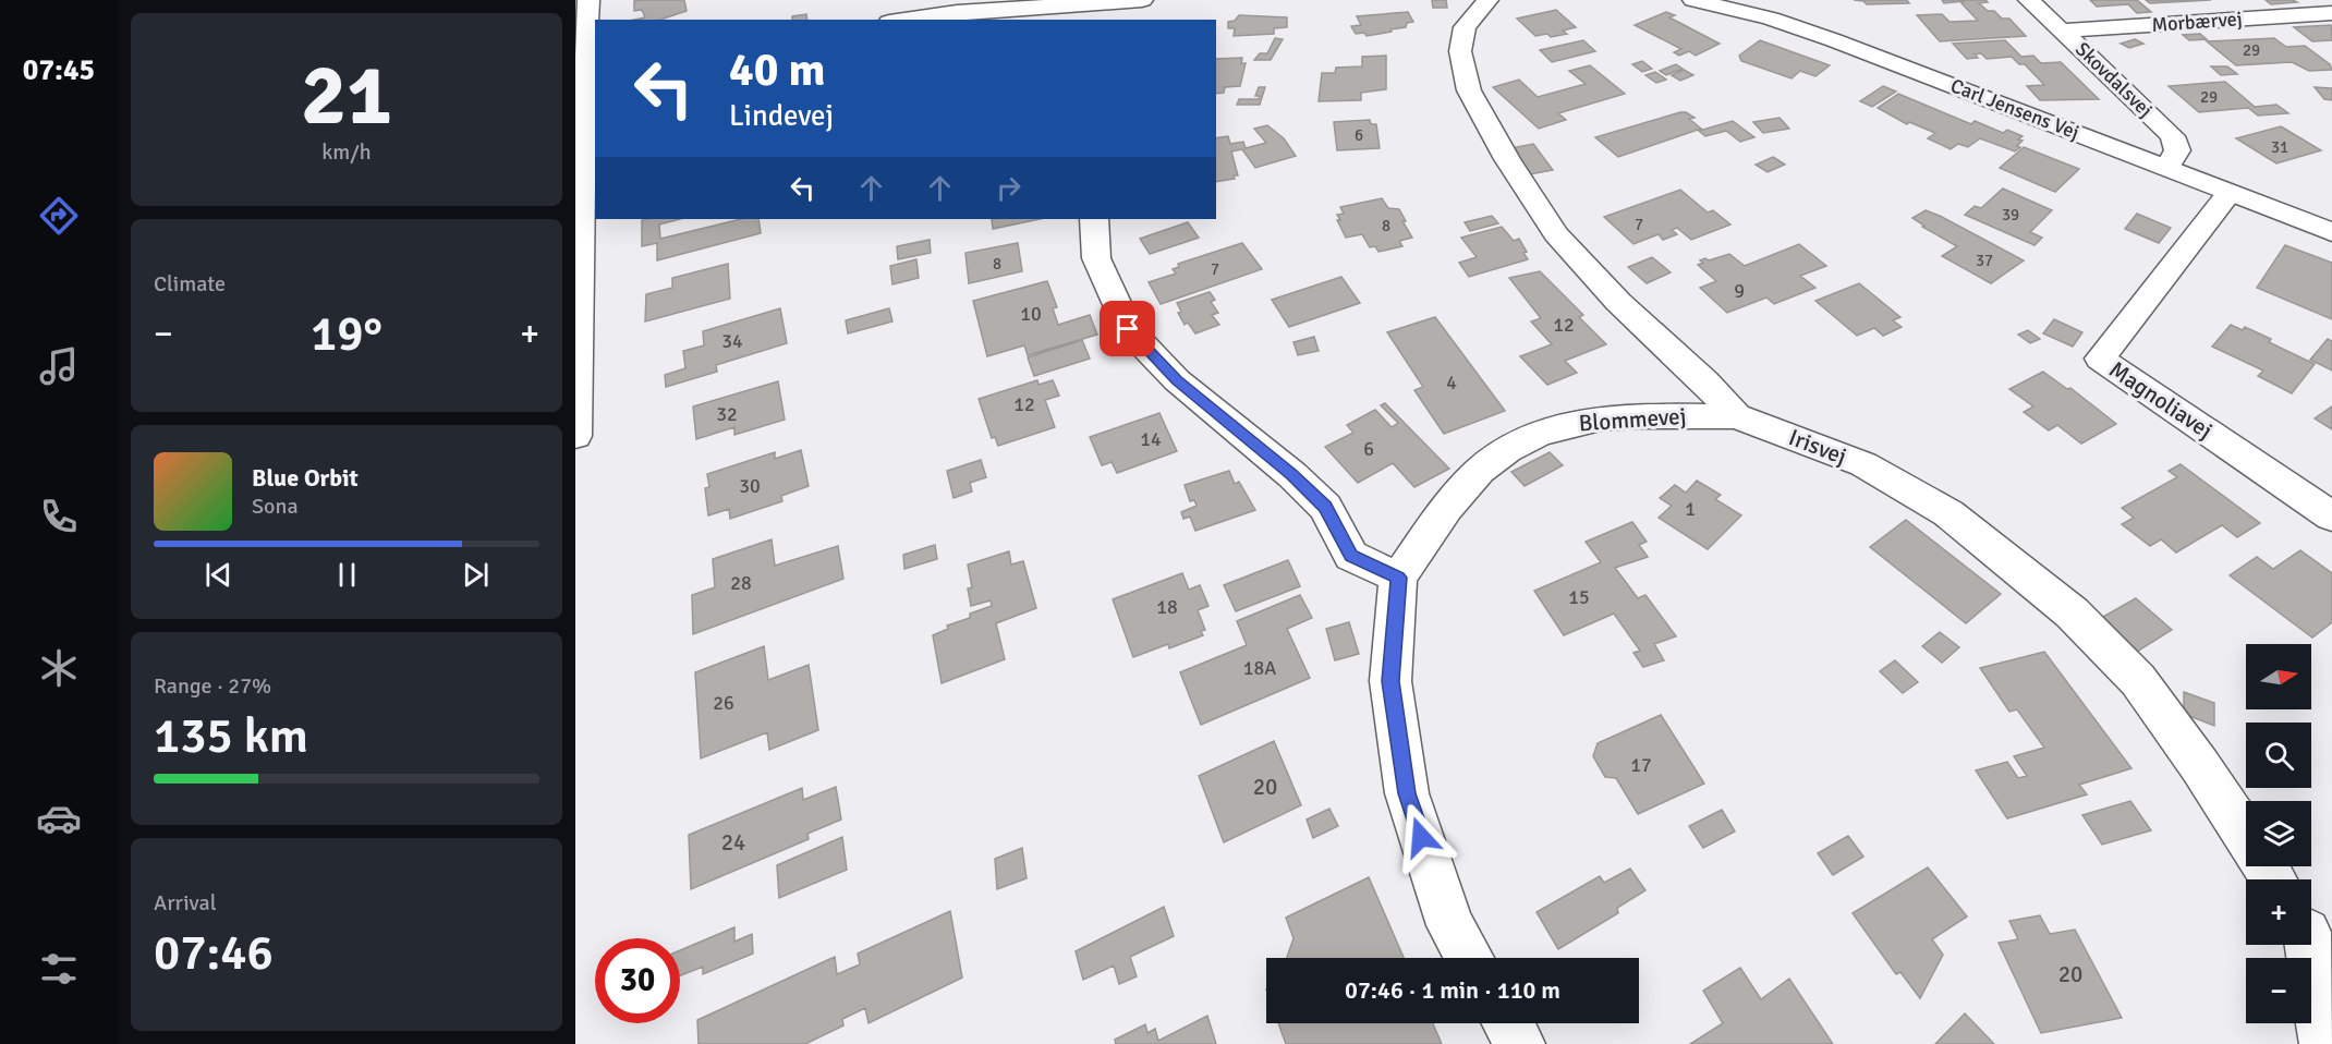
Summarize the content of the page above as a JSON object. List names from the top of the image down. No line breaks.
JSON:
{"streets":{"street":["Morbærvej","Skovdalsvej","Carl Jensens Vej","Magnoliavej","Blommevej","Irisvej"]},"crossings":[["Morbærvej","Skovdalsvej"],["Skovdalsvej","Carl Jensens Vej"],["Carl Jensens Vej","Magnoliavej"],["Blommevej","Irisvej"]],"house_numbers":["29","29","6","31","39","7","8","37","8","7","9","10","12","34","4","12","32","14","6","30","1","28","15","18","18A","26","17","20","24","20"],"north":"right","page":{"tabs":"07:45","tile":[["21","km/h"],"Climate",["Range · 27%","135 km"],["Arrival","07:46"]],"turn":["40 m","Lindevej"],"heat":["−","19°","+"],"song":["Blue Orbit","Sona"],"map_buttons":["+","−"],"limit":"30","trip":"07:46 · 1 min · 110 m"}}
